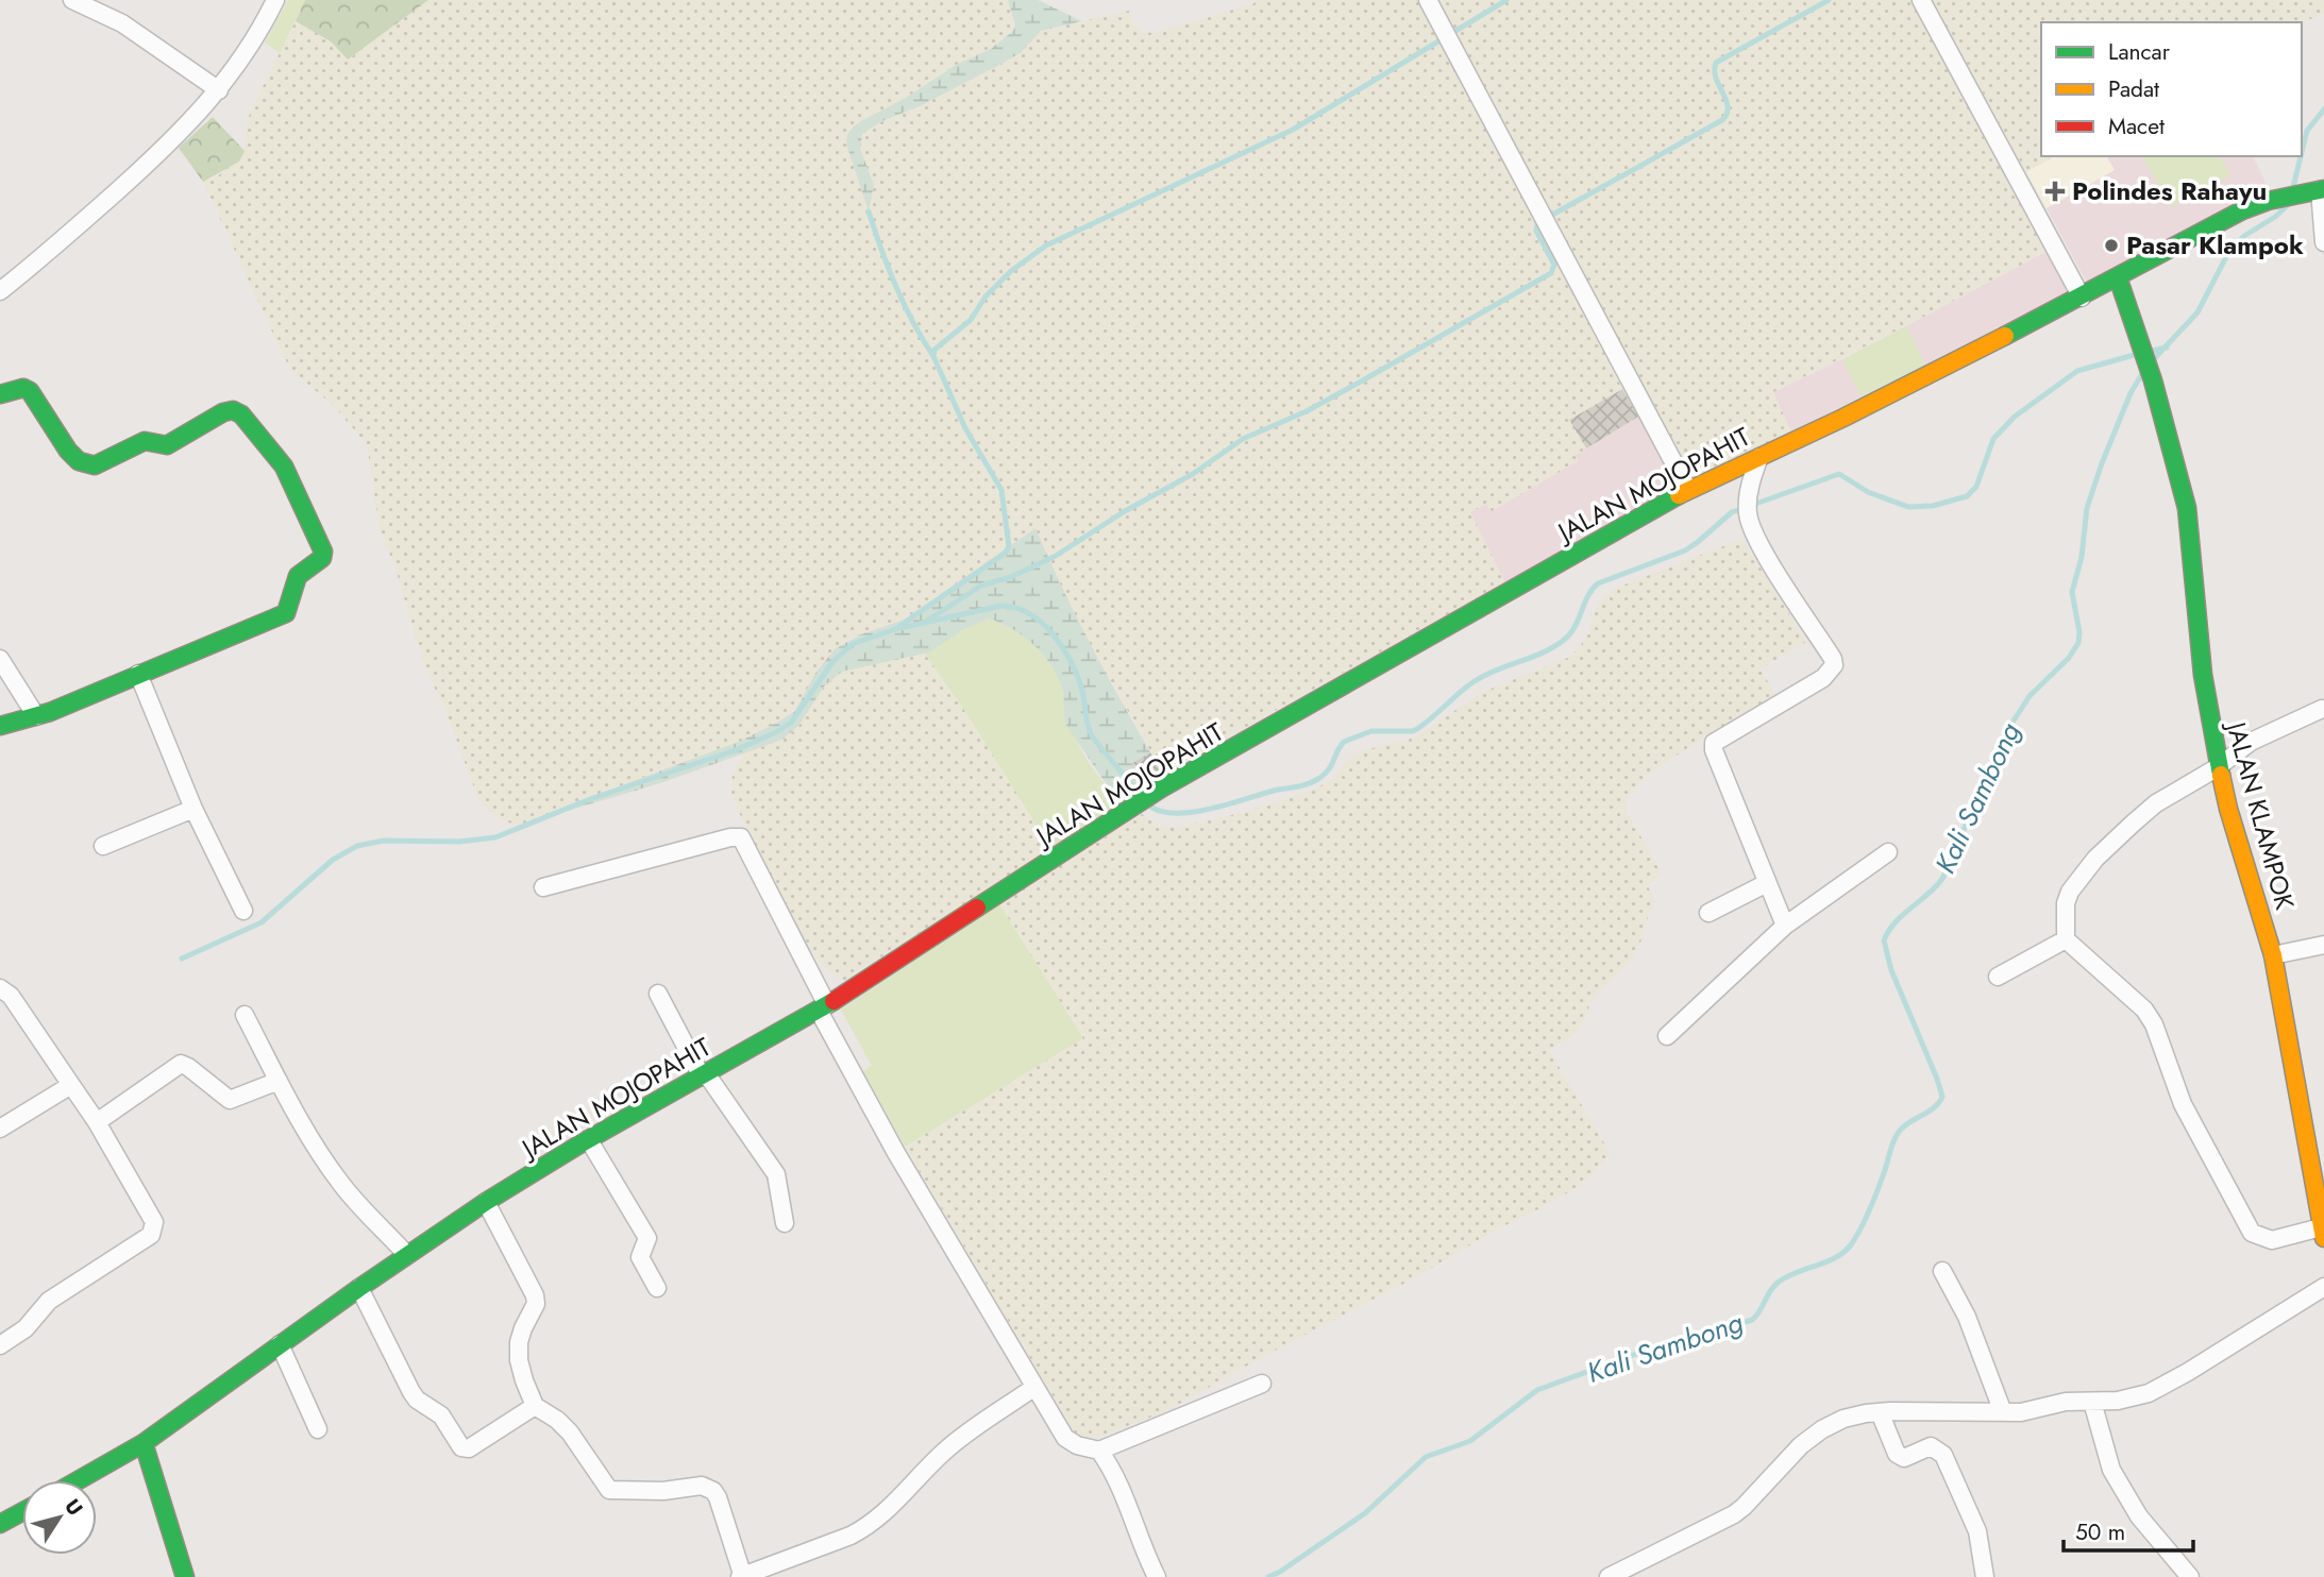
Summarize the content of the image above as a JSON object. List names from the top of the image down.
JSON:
{
  "streets": {
    "street": ["JALAN MOJOPAHIT", "JALAN KLAMPOK"]
  },
  "crossings": [
    ["JALAN MOJOPAHIT", "JALAN KLAMPOK"]
  ],
  "water": ["Kali Sambong"],
  "places": {
    "health": ["Polindes Rahayu"],
    "other": ["Pasar Klampok"]
  },
  "legend": ["Lancar", "Padat", "Macet"],
  "scale_bar": "50 m",
  "north": "top right"
}
